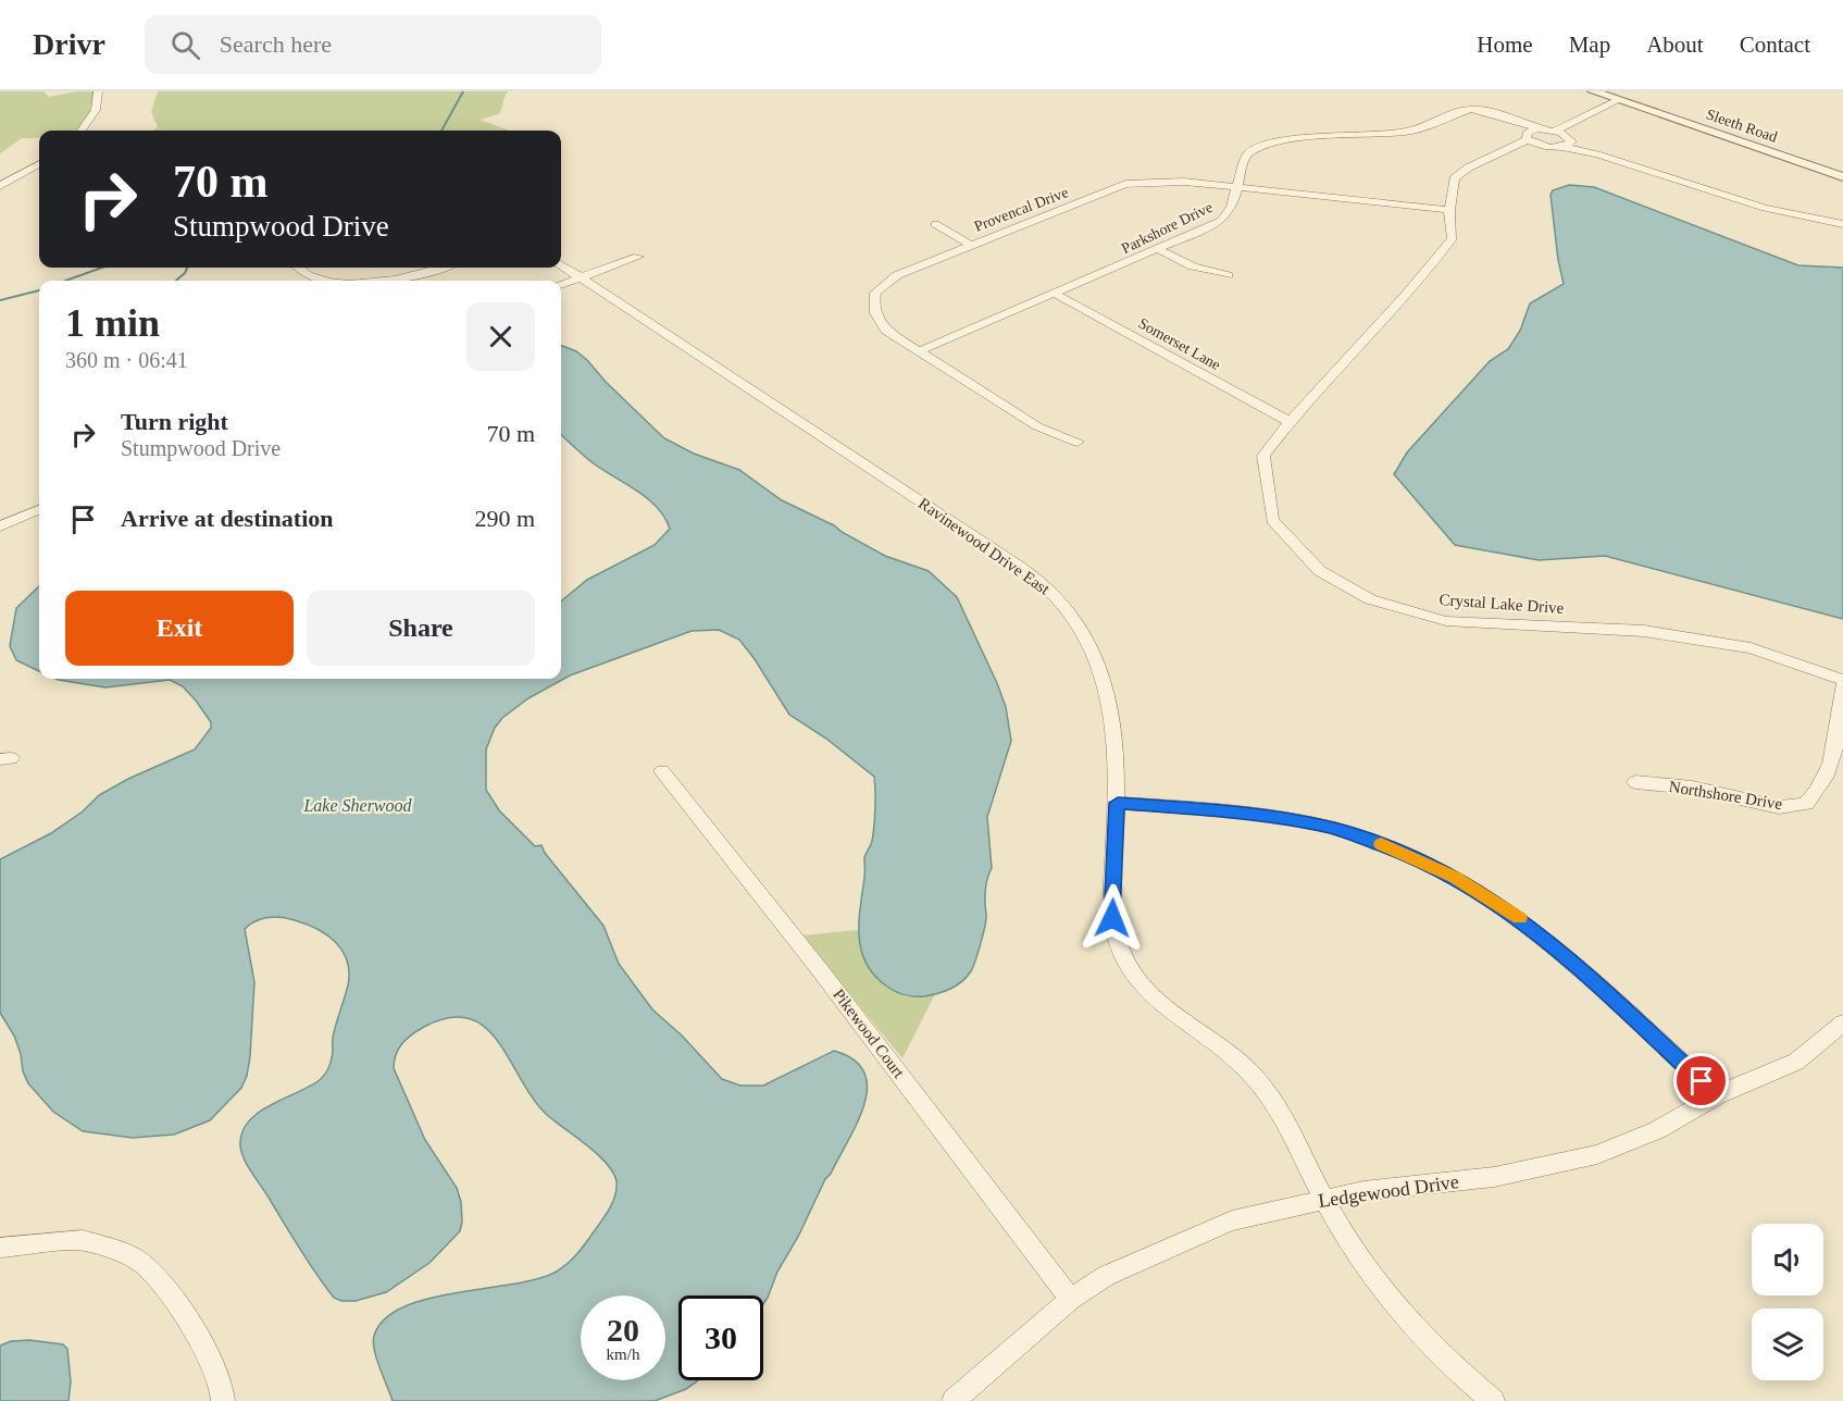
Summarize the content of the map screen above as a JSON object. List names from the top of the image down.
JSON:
{
  "streets": {
    "street": [
      "Sleeth Road",
      "Provencal Drive",
      "Parkshore Drive",
      "Somerset Lane",
      "Ravinewood Drive East",
      "Crystal Lake Drive",
      "Northshore Drive",
      "Pikewood Court",
      "Ledgewood Drive"
    ]
  },
  "crossings": [
    ["Sleeth Road", "Crystal Lake Drive"],
    ["Provencal Drive", "Parkshore Drive"],
    ["Provencal Drive", "Crystal Lake Drive"],
    ["Parkshore Drive", "Somerset Lane"],
    ["Parkshore Drive", "Crystal Lake Drive"],
    ["Somerset Lane", "Crystal Lake Drive"],
    ["Ravinewood Drive East", "Ledgewood Drive"],
    ["Pikewood Court", "Ledgewood Drive"]
  ],
  "water": ["Lake Sherwood"],
  "page": {
    "header": "Drivr",
    "search": "Search here",
    "nav": [
      "Home",
      "Map",
      "About",
      "Contact"
    ],
    "turn": ["70 m", "Stumpwood Drive"],
    "heading": ["1 min", "360 m · 06:41"],
    "list": [
      {
        "name": "Turn right",
        "note": "Stumpwood Drive",
        "value": "70 m"
      },
      {
        "name": "Arrive at destination",
        "value": "290 m"
      }
    ],
    "buttons": ["Exit", "Share"],
    "speed": "20 km/h",
    "limit": "30"
  }
}
